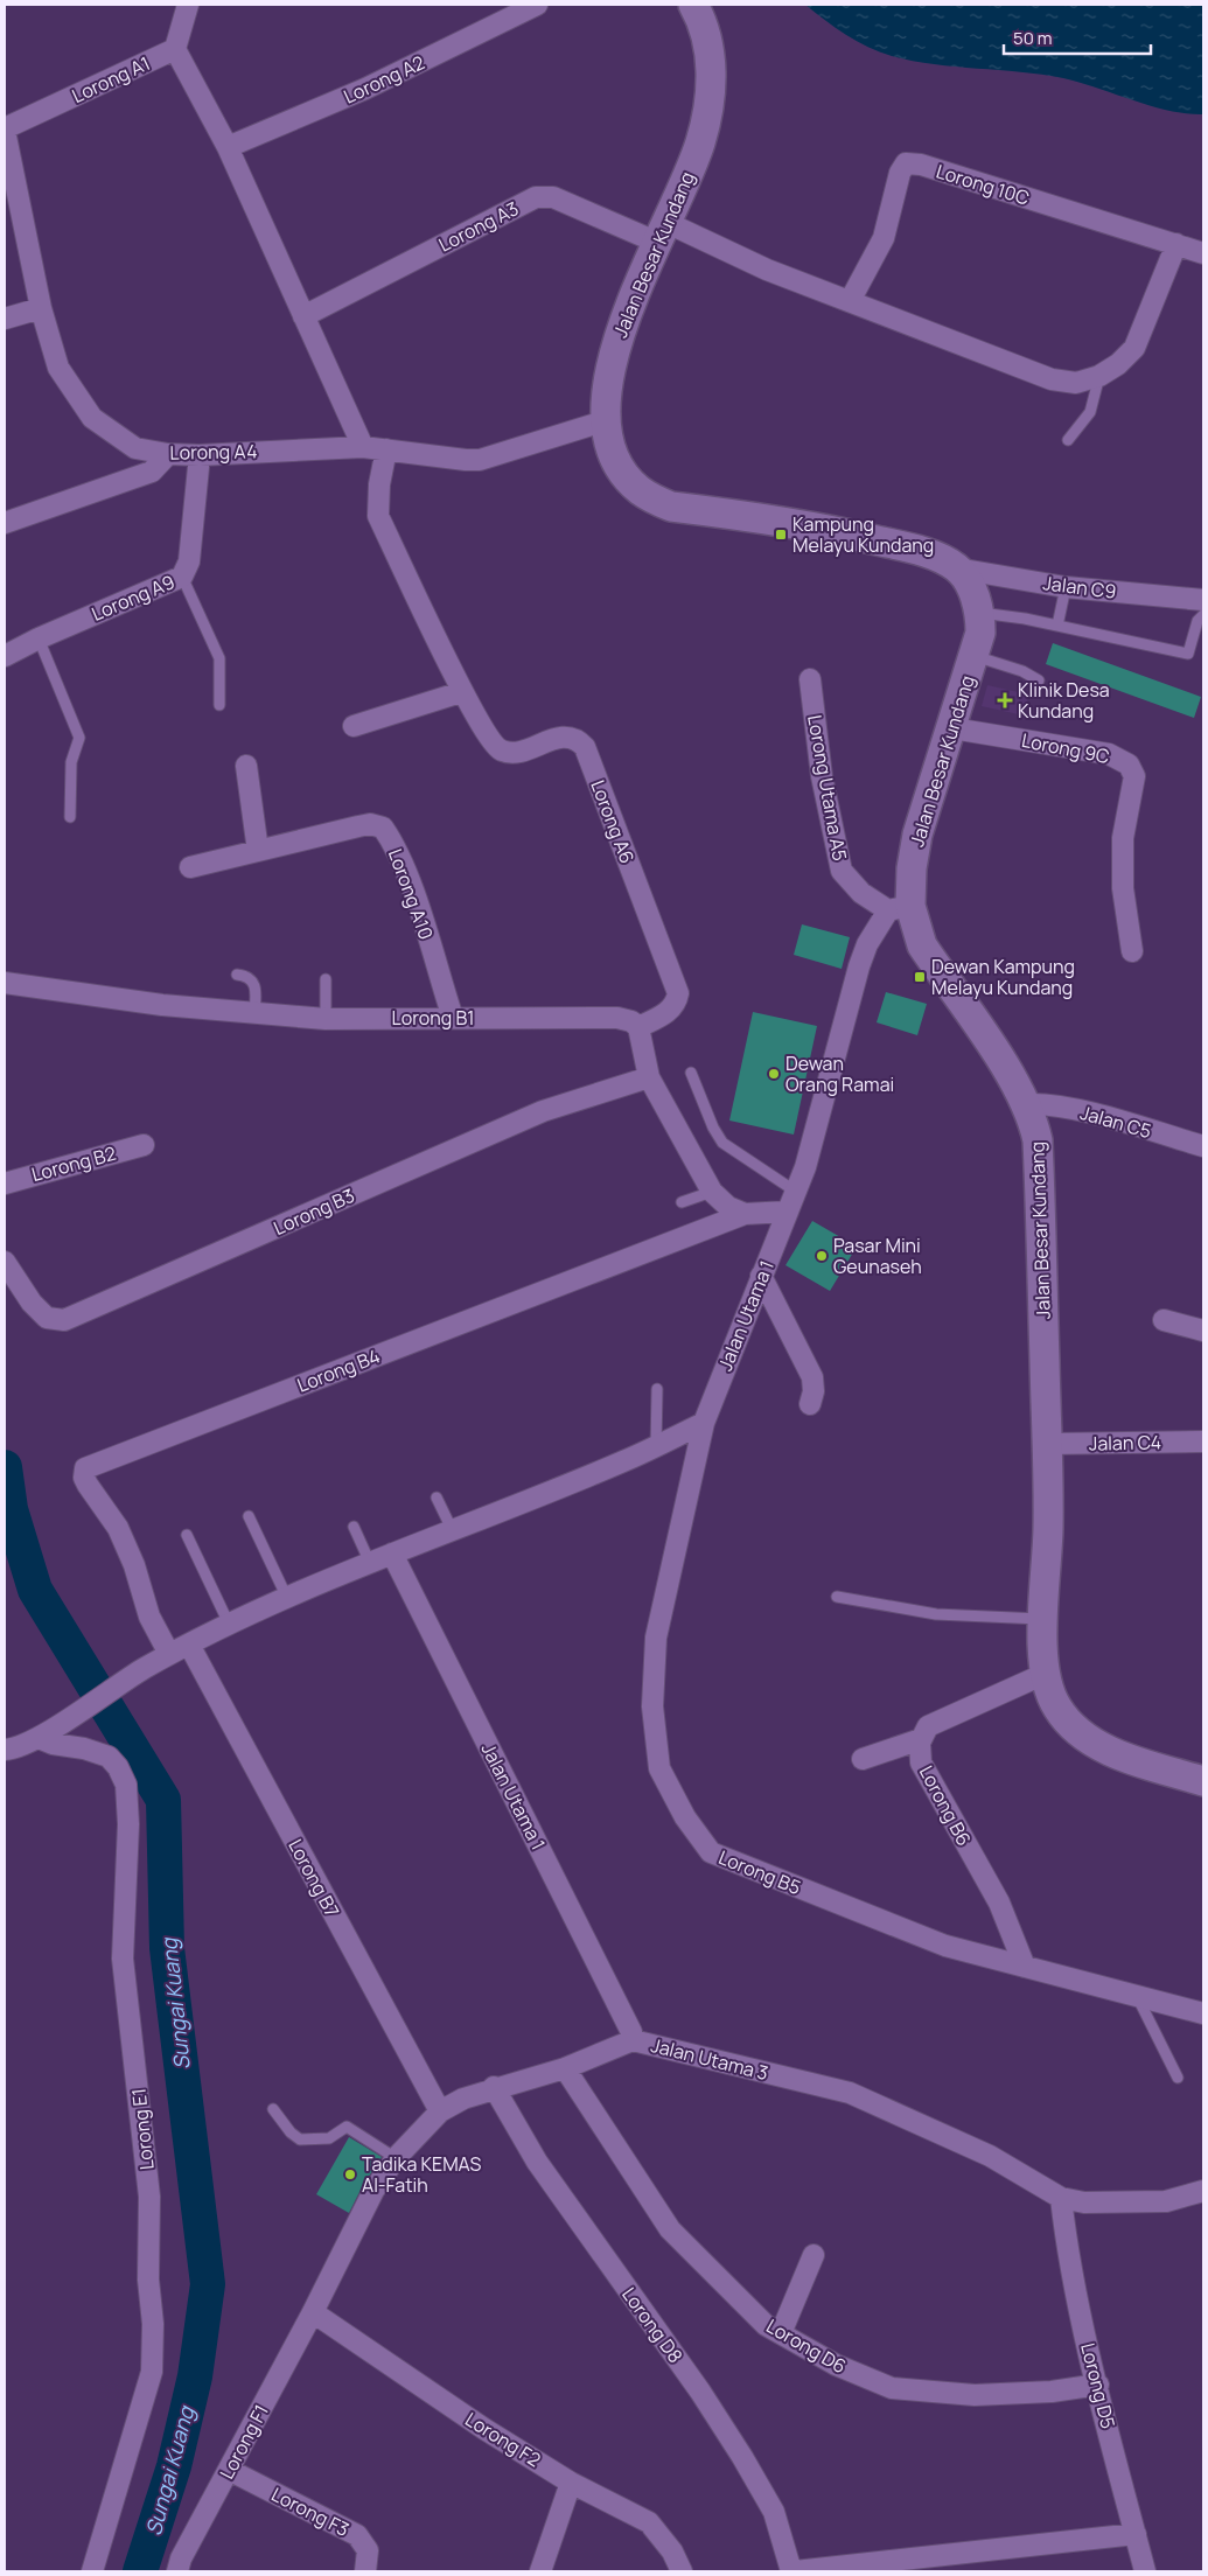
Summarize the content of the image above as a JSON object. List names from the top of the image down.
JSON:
{
  "streets": {
    "main road": ["Jalan Besar Kundang"],
    "street": [
      "Lorong A1",
      "Lorong A2",
      "Lorong 10C",
      "Lorong A3",
      "Lorong A4",
      "Jalan C9",
      "Lorong A9",
      "Lorong 9C",
      "Lorong Utama A5",
      "Lorong A6",
      "Lorong A10",
      "Lorong B1",
      "Jalan C5",
      "Lorong B2",
      "Lorong B3",
      "Jalan Utama 1",
      "Lorong B4",
      "Jalan C4",
      "Lorong B6",
      "Lorong B5",
      "Lorong B7",
      "Jalan Utama 3",
      "Lorong E1",
      "Lorong D8",
      "Lorong D6",
      "Lorong D5",
      "Lorong F2",
      "Lorong F1",
      "Lorong F3"
    ]
  },
  "crossings": [
    ["Lorong A1", "Lorong A4"],
    ["Lorong 10C", "Lorong A3"],
    ["Lorong A3", "Jalan Besar Kundang"],
    ["Jalan Besar Kundang", "Lorong A4"],
    ["Jalan Besar Kundang", "Jalan C9"],
    ["Jalan Besar Kundang", "Lorong 9C"],
    ["Jalan Besar Kundang", "Lorong Utama A5"],
    ["Jalan Besar Kundang", "Jalan C5"],
    ["Jalan Besar Kundang", "Jalan Utama 1"],
    ["Jalan Besar Kundang", "Jalan C4"],
    ["Jalan Besar Kundang", "Lorong B6"],
    ["Lorong A4", "Lorong A9"],
    ["Lorong A4", "Lorong A6"],
    ["Lorong Utama A5", "Jalan Utama 1"],
    ["Lorong A6", "Lorong B1"],
    ["Lorong A10", "Lorong B1"],
    ["Jalan Utama 1", "Lorong B4"],
    ["Jalan Utama 1", "Lorong B5"],
    ["Jalan Utama 1", "Jalan Utama 3"],
    ["Lorong B6", "Lorong B5"],
    ["Lorong B7", "Jalan Utama 3"],
    ["Jalan Utama 3", "Lorong D8"],
    ["Jalan Utama 3", "Lorong D6"],
    ["Jalan Utama 3", "Lorong D5"],
    ["Jalan Utama 3", "Lorong F2"],
    ["Jalan Utama 3", "Lorong F1"],
    ["Lorong D6", "Lorong D5"],
    ["Lorong F2", "Lorong F1"],
    ["Lorong F1", "Lorong F3"]
  ],
  "water": ["Sungai Kuang"],
  "places": {
    "transit": ["Kampung Melayu Kundang", "Dewan Kampung Melayu Kundang"],
    "health": ["Klinik Desa Kundang"],
    "other": ["Dewan Orang Ramai", "Pasar Mini Geunaseh", "Tadika KEMAS Al-Fatih"]
  },
  "scale_bar": "50 m"
}
